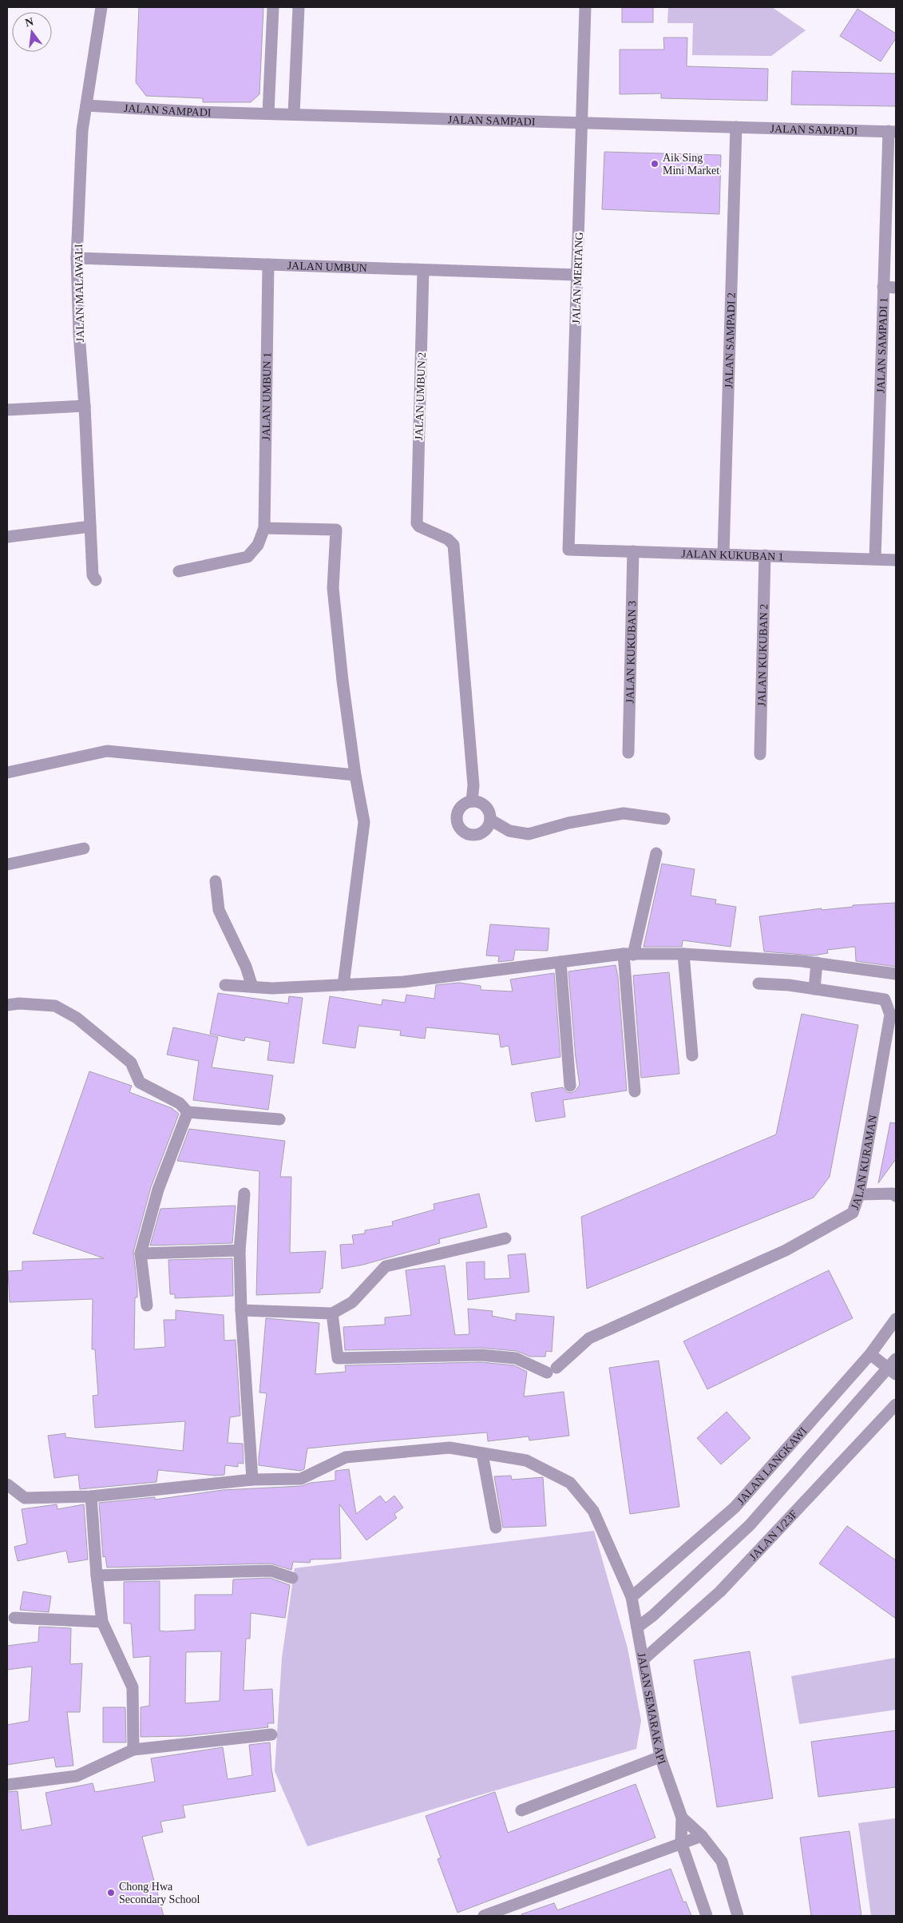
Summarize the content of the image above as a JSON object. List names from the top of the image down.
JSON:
{
  "streets": {
    "street": [
      "JALAN SAMPADI",
      "JALAN UMBUN",
      "JALAN MERTANG",
      "JALAN MALAWALI",
      "JALAN SAMPADI 2",
      "JALAN SAMPADI 1",
      "JALAN UMBUN 1",
      "JALAN UMBUN 2",
      "JALAN KUKUBAN 1",
      "JALAN KUKUBAN 3",
      "JALAN KUKUBAN 2",
      "JALAN KURAMAN",
      "JALAN LANGKAWI",
      "JALAN 1/23F",
      "JALAN SEMARAK API"
    ]
  },
  "crossings": [
    ["JALAN SAMPADI", "JALAN MERTANG"],
    ["JALAN SAMPADI", "JALAN MALAWALI"],
    ["JALAN SAMPADI", "JALAN SAMPADI 2"],
    ["JALAN SAMPADI", "JALAN SAMPADI 1"],
    ["JALAN UMBUN", "JALAN MERTANG"],
    ["JALAN UMBUN", "JALAN MALAWALI"],
    ["JALAN UMBUN", "JALAN UMBUN 1"],
    ["JALAN UMBUN", "JALAN UMBUN 2"],
    ["JALAN MERTANG", "JALAN KUKUBAN 1"],
    ["JALAN SAMPADI 2", "JALAN KUKUBAN 1"],
    ["JALAN SAMPADI 1", "JALAN KUKUBAN 1"],
    ["JALAN KUKUBAN 1", "JALAN KUKUBAN 3"],
    ["JALAN KUKUBAN 1", "JALAN KUKUBAN 2"],
    ["JALAN LANGKAWI", "JALAN SEMARAK API"],
    ["JALAN 1/23F", "JALAN SEMARAK API"]
  ],
  "places": ["Aik Sing Mini Market", "Chong Hwa Secondary School"],
  "north": "top"
}
